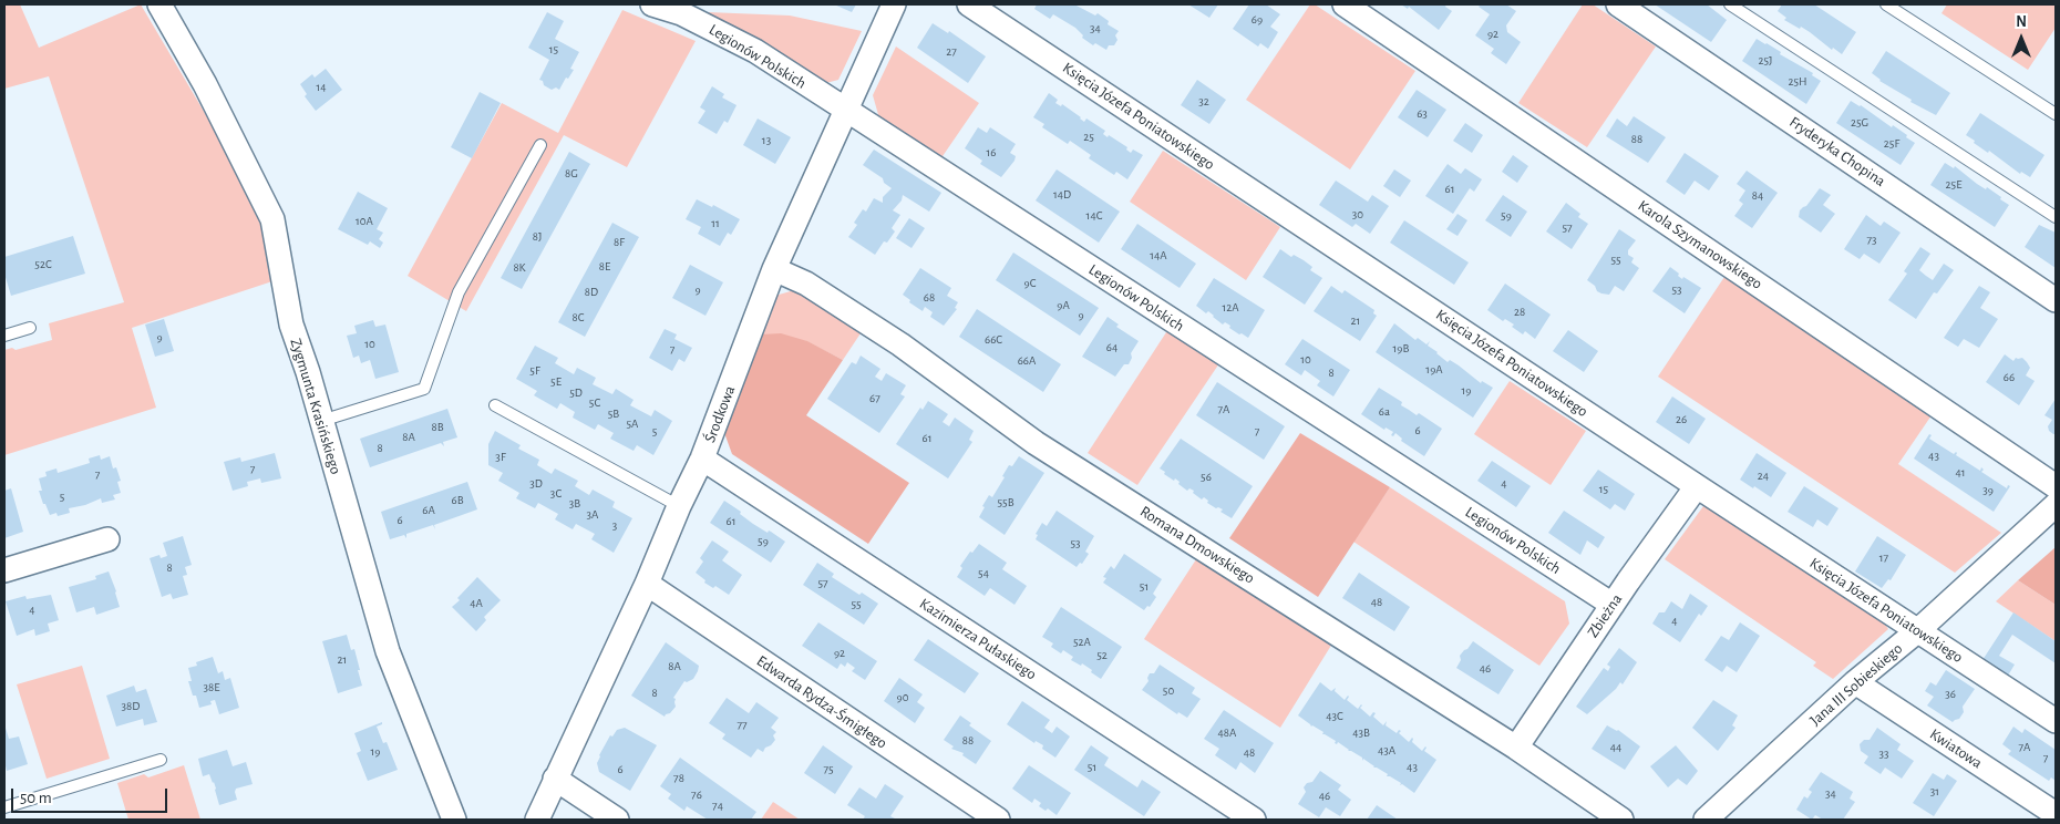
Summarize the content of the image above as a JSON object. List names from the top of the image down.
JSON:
{
  "streets": {
    "street": [
      "Legionów Polskich",
      "Księcia Józefa Poniatowskiego",
      "Fryderyka Chopina",
      "Karola Szymanowskiego",
      "Zygmunta Krasińskiego",
      "Środkowa",
      "Romana Dmowskiego",
      "Zbieżna",
      "Kazimierza Pułaskiego",
      "Jana III Sobieskiego",
      "Edwarda Rydza-Śmigłego",
      "Kwiatowa"
    ]
  },
  "crossings": [
    ["Legionów Polskich", "Środkowa"],
    ["Legionów Polskich", "Zbieżna"],
    ["Księcia Józefa Poniatowskiego", "Zbieżna"],
    ["Księcia Józefa Poniatowskiego", "Jana III Sobieskiego"],
    ["Środkowa", "Romana Dmowskiego"],
    ["Środkowa", "Kazimierza Pułaskiego"],
    ["Środkowa", "Edwarda Rydza-Śmigłego"],
    ["Romana Dmowskiego", "Zbieżna"],
    ["Jana III Sobieskiego", "Kwiatowa"]
  ],
  "house_numbers": [
    "69",
    "34",
    "92",
    "15",
    "27",
    "25J",
    "25H",
    "14",
    "32",
    "63",
    "25G",
    "25",
    "88",
    "13",
    "25F",
    "16",
    "8G",
    "25E",
    "61",
    "14D",
    "84",
    "30",
    "14C",
    "59",
    "10A",
    "11",
    "57",
    "8J",
    "73",
    "8F",
    "14A",
    "55",
    "52C",
    "8E",
    "8K",
    "9C",
    "9",
    "53",
    "8D",
    "68",
    "9A",
    "12A",
    "28",
    "9",
    "8C",
    "21",
    "9",
    "66C",
    "10",
    "64",
    "19B",
    "7",
    "10",
    "66A",
    "19A",
    "5F",
    "8",
    "66",
    "5E",
    "19",
    "5D",
    "67",
    "5C",
    "7A",
    "6a",
    "5B",
    "26",
    "5A",
    "8B",
    "6",
    "5",
    "7",
    "8A",
    "61",
    "8",
    "43",
    "3F",
    "7",
    "41",
    "7",
    "24",
    "56",
    "3D",
    "4",
    "15",
    "39",
    "3C",
    "5",
    "6B",
    "55B",
    "3B",
    "6A",
    "3A",
    "6",
    "61",
    "3",
    "59",
    "53",
    "17",
    "8",
    "54",
    "57",
    "51",
    "48",
    "4A",
    "55",
    "4",
    "4",
    "52A",
    "92",
    "52",
    "21",
    "8A",
    "46",
    "38E",
    "50",
    "8",
    "36",
    "90",
    "38D",
    "43C",
    "77",
    "48A",
    "43B",
    "88",
    "44",
    "7A",
    "43A",
    "19",
    "48",
    "33",
    "7",
    "51",
    "43",
    "6",
    "75",
    "78",
    "31",
    "34",
    "76",
    "46",
    "74"
  ],
  "scale_bar": "50 m",
  "north": "top"
}
